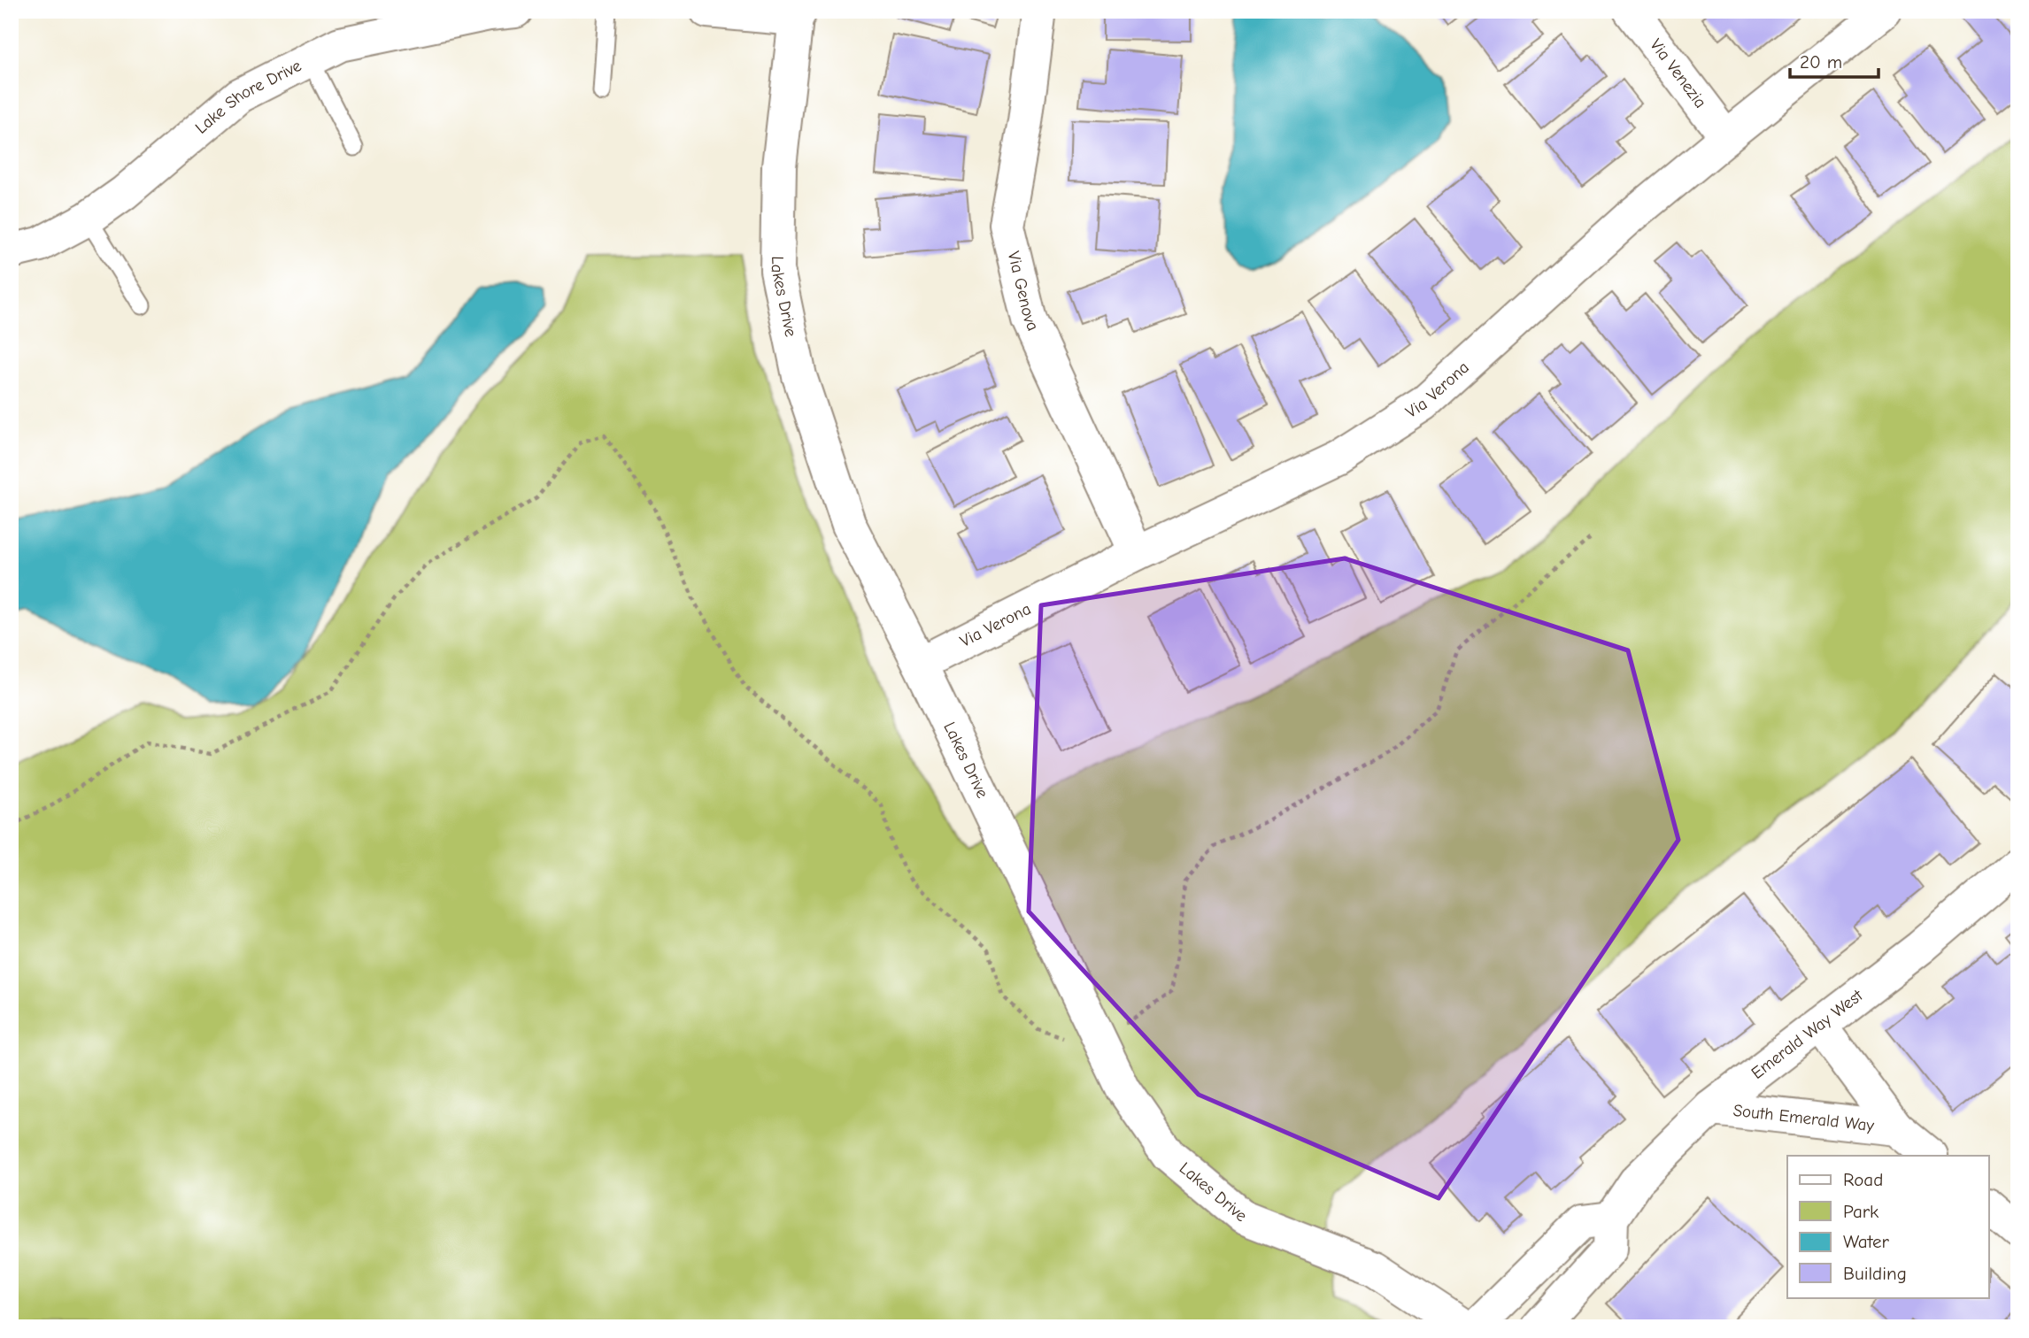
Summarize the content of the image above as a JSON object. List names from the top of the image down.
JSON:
{
  "streets": {
    "street": [
      "Via Venezia",
      "Lake Shore Drive",
      "Via Genova",
      "Lakes Drive",
      "Via Verona",
      "Emerald Way West",
      "South Emerald Way"
    ]
  },
  "crossings": [
    ["Via Venezia", "Via Verona"],
    ["Via Genova", "Via Verona"],
    ["Lakes Drive", "Via Verona"],
    ["Emerald Way West", "South Emerald Way"]
  ],
  "legend": [
    "Road",
    "Park",
    "Water",
    "Building"
  ],
  "scale_bar": "20 m"
}
